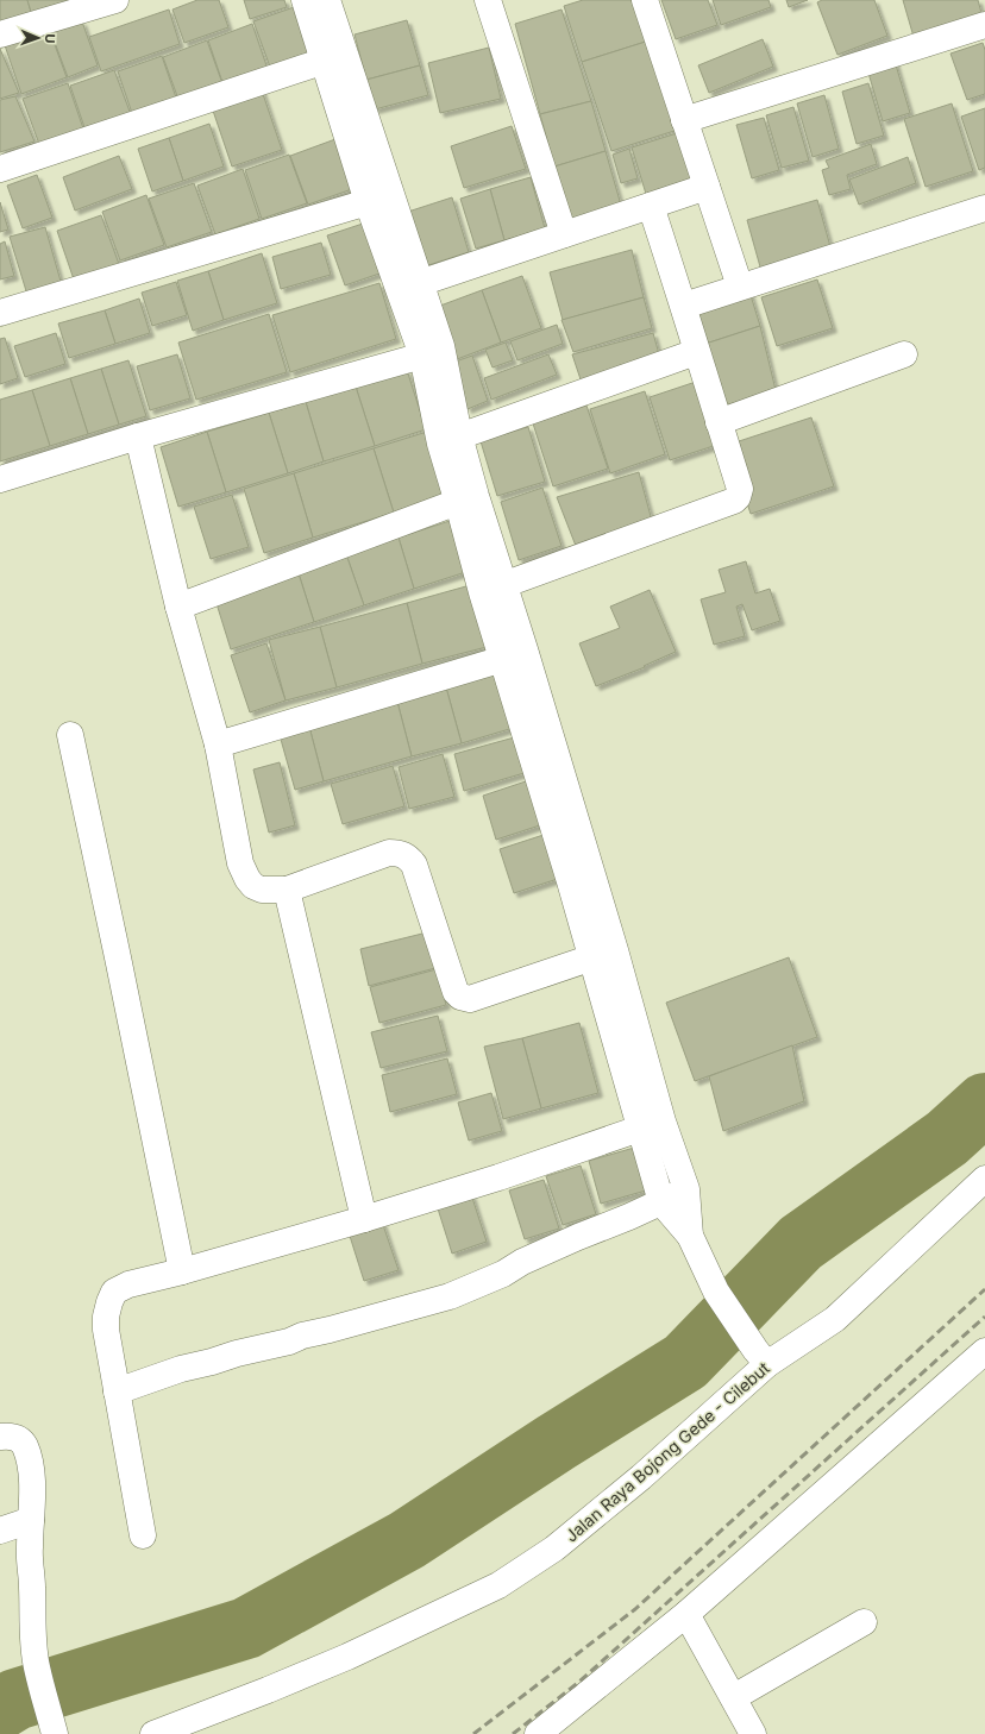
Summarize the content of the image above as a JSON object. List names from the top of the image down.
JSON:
{
  "streets": {
    "street": ["Jalan Raya Bojong Gede - Cilebut"]
  },
  "north": "right"
}
